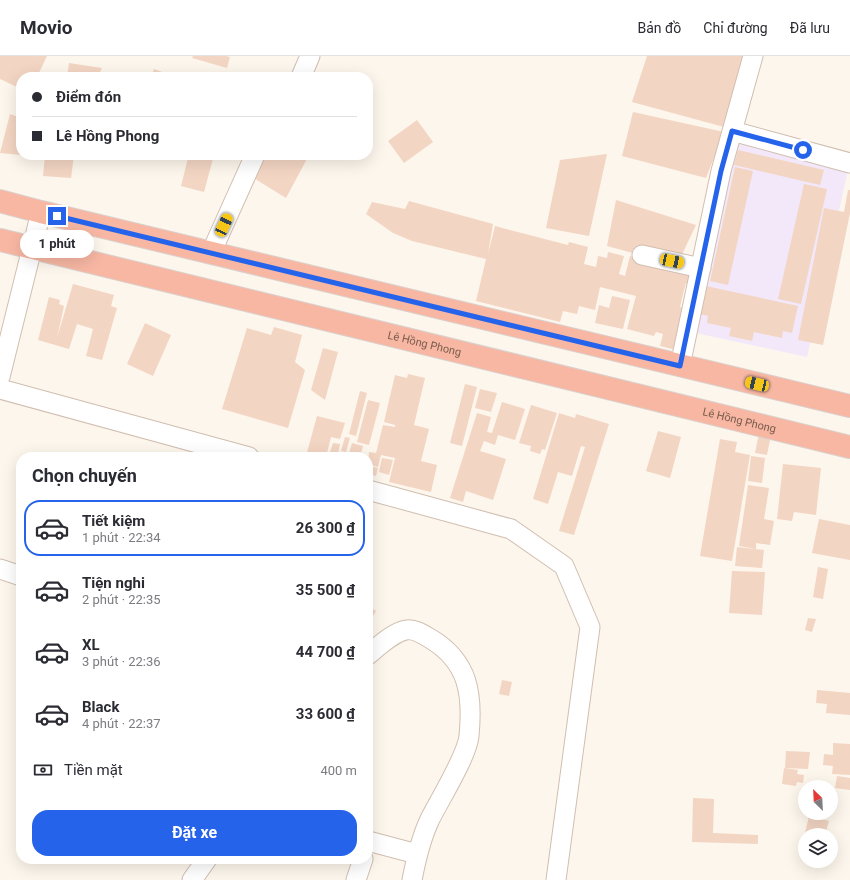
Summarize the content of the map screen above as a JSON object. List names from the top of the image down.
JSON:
{
  "streets": {
    "highway": ["Lê Hồng Phong"]
  },
  "north": "top left",
  "page": {
    "header": "Movio",
    "nav": ["Bản đồ", "Chỉ đường", "Đã lưu"],
    "banner": ["Điểm đón", "Lê Hồng Phong"],
    "bubble": "1 phút",
    "heading": "Chọn chuyến",
    "list": [
      {
        "name": "Tiết kiệm",
        "note": "1 phút · 22:34",
        "value": "26 300 ₫"
      },
      {
        "name": "Tiện nghi",
        "note": "2 phút · 22:35",
        "value": "35 500 ₫"
      },
      {
        "name": "XL",
        "note": "3 phút · 22:36",
        "value": "44 700 ₫"
      },
      {
        "name": "Black",
        "note": "4 phút · 22:37",
        "value": "33 600 ₫"
      }
    ],
    "pay": ["Tiền mặt", "400 m"],
    "buttons": "Đặt xe"
  }
}
